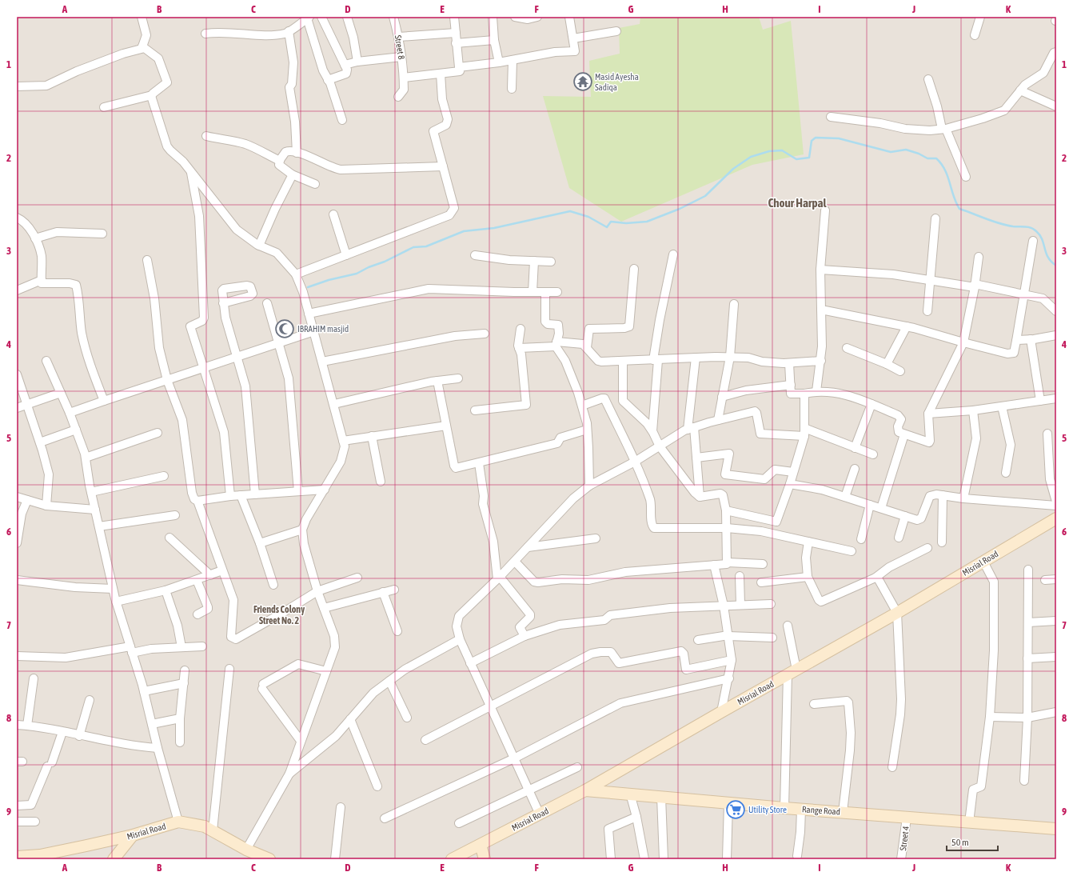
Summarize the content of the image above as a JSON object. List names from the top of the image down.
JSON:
{
  "streets": {
    "main road": ["Misrial Road", "Range Road"],
    "street": ["Street 8", "Street 4"]
  },
  "crossings": [
    ["Misrial Road", "Range Road"],
    ["Range Road", "Street 4"]
  ],
  "districts": ["Chour Harpal", "Friends Colony Street No. 2"],
  "places": {
    "temple": ["Masid Ayesha Sadiqa"],
    "mosque": ["IBRAHIM masjid"],
    "supermarket": ["Utility Store"]
  },
  "scale_bar": "50 m",
  "grid": {
    "columns": [
      "A",
      "B",
      "C",
      "D",
      "E",
      "F",
      "G",
      "H",
      "I",
      "J",
      "K"
    ],
    "rows": [
      "1",
      "2",
      "3",
      "4",
      "5",
      "6",
      "7",
      "8",
      "9"
    ]
  }
}
